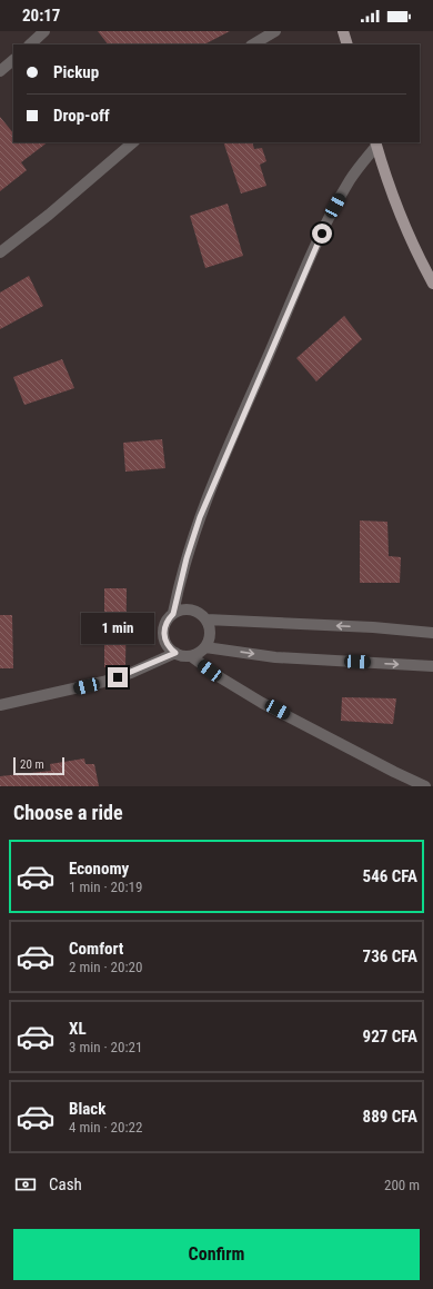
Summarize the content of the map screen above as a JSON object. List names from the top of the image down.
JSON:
{
  "scale_bar": "20 m",
  "page": {
    "status": "20:17",
    "banner": ["Pickup", "Drop-off"],
    "bubble": "1 min",
    "scale": "20 m",
    "heading": "Choose a ride",
    "list": [
      {
        "name": "Economy",
        "note": "1 min · 20:19",
        "value": "546 CFA"
      },
      {
        "name": "Comfort",
        "note": "2 min · 20:20",
        "value": "736 CFA"
      },
      {
        "name": "XL",
        "note": "3 min · 20:21",
        "value": "927 CFA"
      },
      {
        "name": "Black",
        "note": "4 min · 20:22",
        "value": "889 CFA"
      }
    ],
    "pay": ["Cash", "200 m"],
    "buttons": "Confirm"
  }
}
